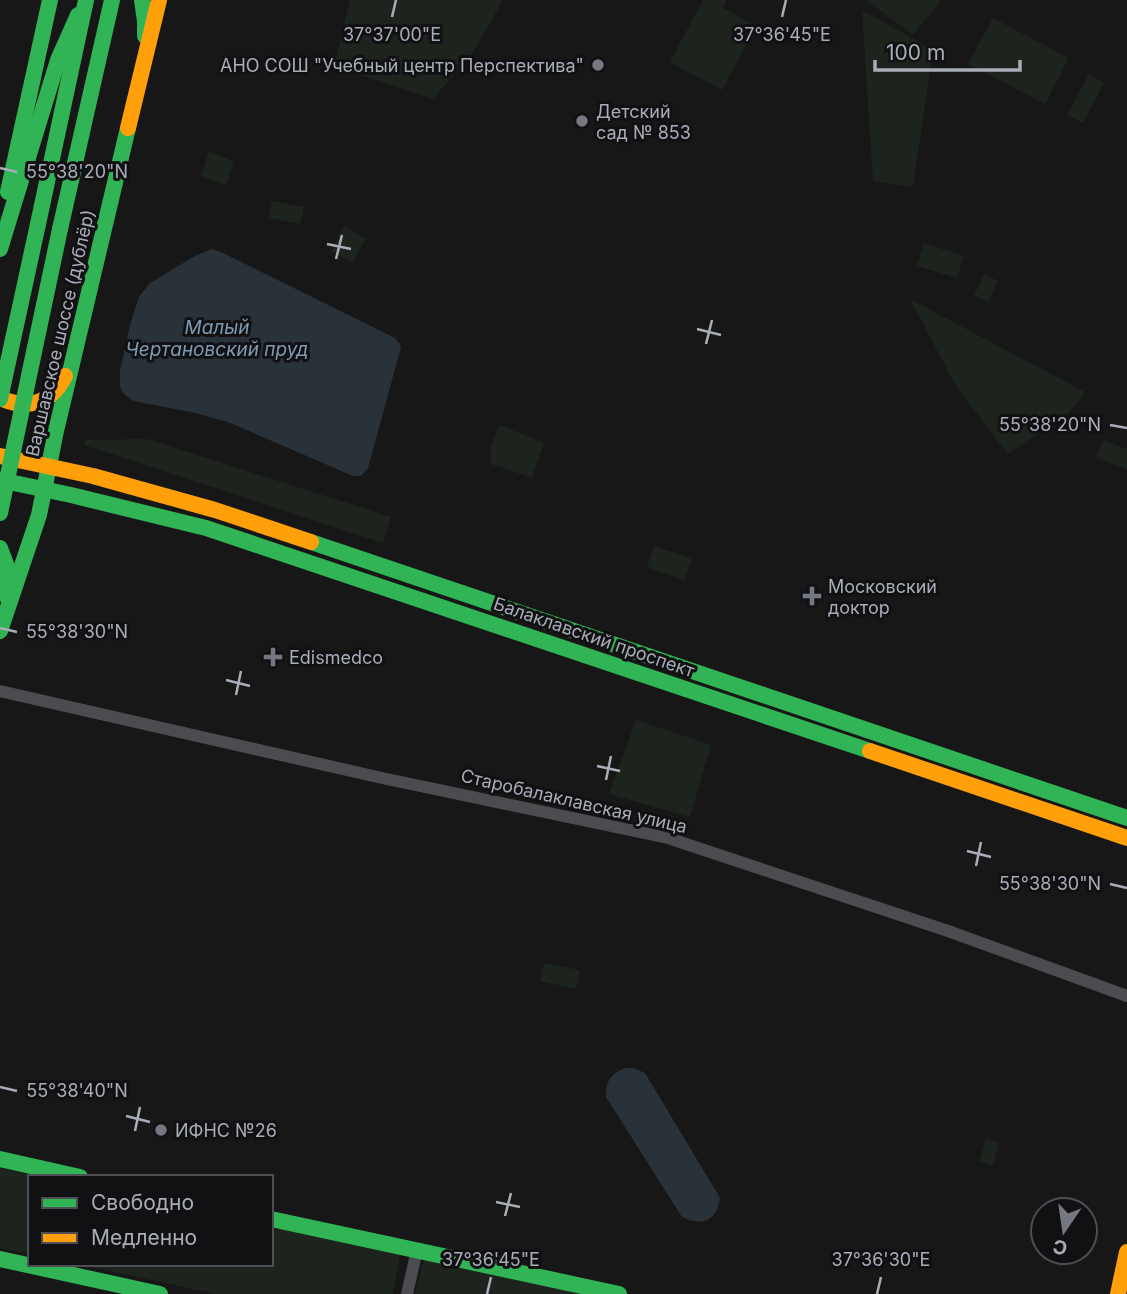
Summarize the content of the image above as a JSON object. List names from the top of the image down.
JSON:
{
  "streets": {
    "main road": ["Варшавское шоссе (дублёр)", "Балаклавский проспект"],
    "street": ["Старобалаклавская улица"]
  },
  "crossings": [
    ["Варшавское шоссе (дублёр)", "Балаклавский проспект"]
  ],
  "water": ["Малый Чертановский пруд"],
  "places": {
    "other": ["АНО СОШ \"Учебный центр Перспектива\"", "Детский сад № 853", "ИФНС №26"],
    "health": ["Московский доктор", "Edismedco"]
  },
  "legend": ["Свободно", "Медленно"],
  "scale_bar": "100 m",
  "north": "bottom",
  "coordinates": [
    "37°37'00\"E",
    "37°36'45\"E",
    "55°38'20\"N",
    "55°38'30\"N",
    "55°38'40\"N",
    "37°36'30\"E"
  ]
}
